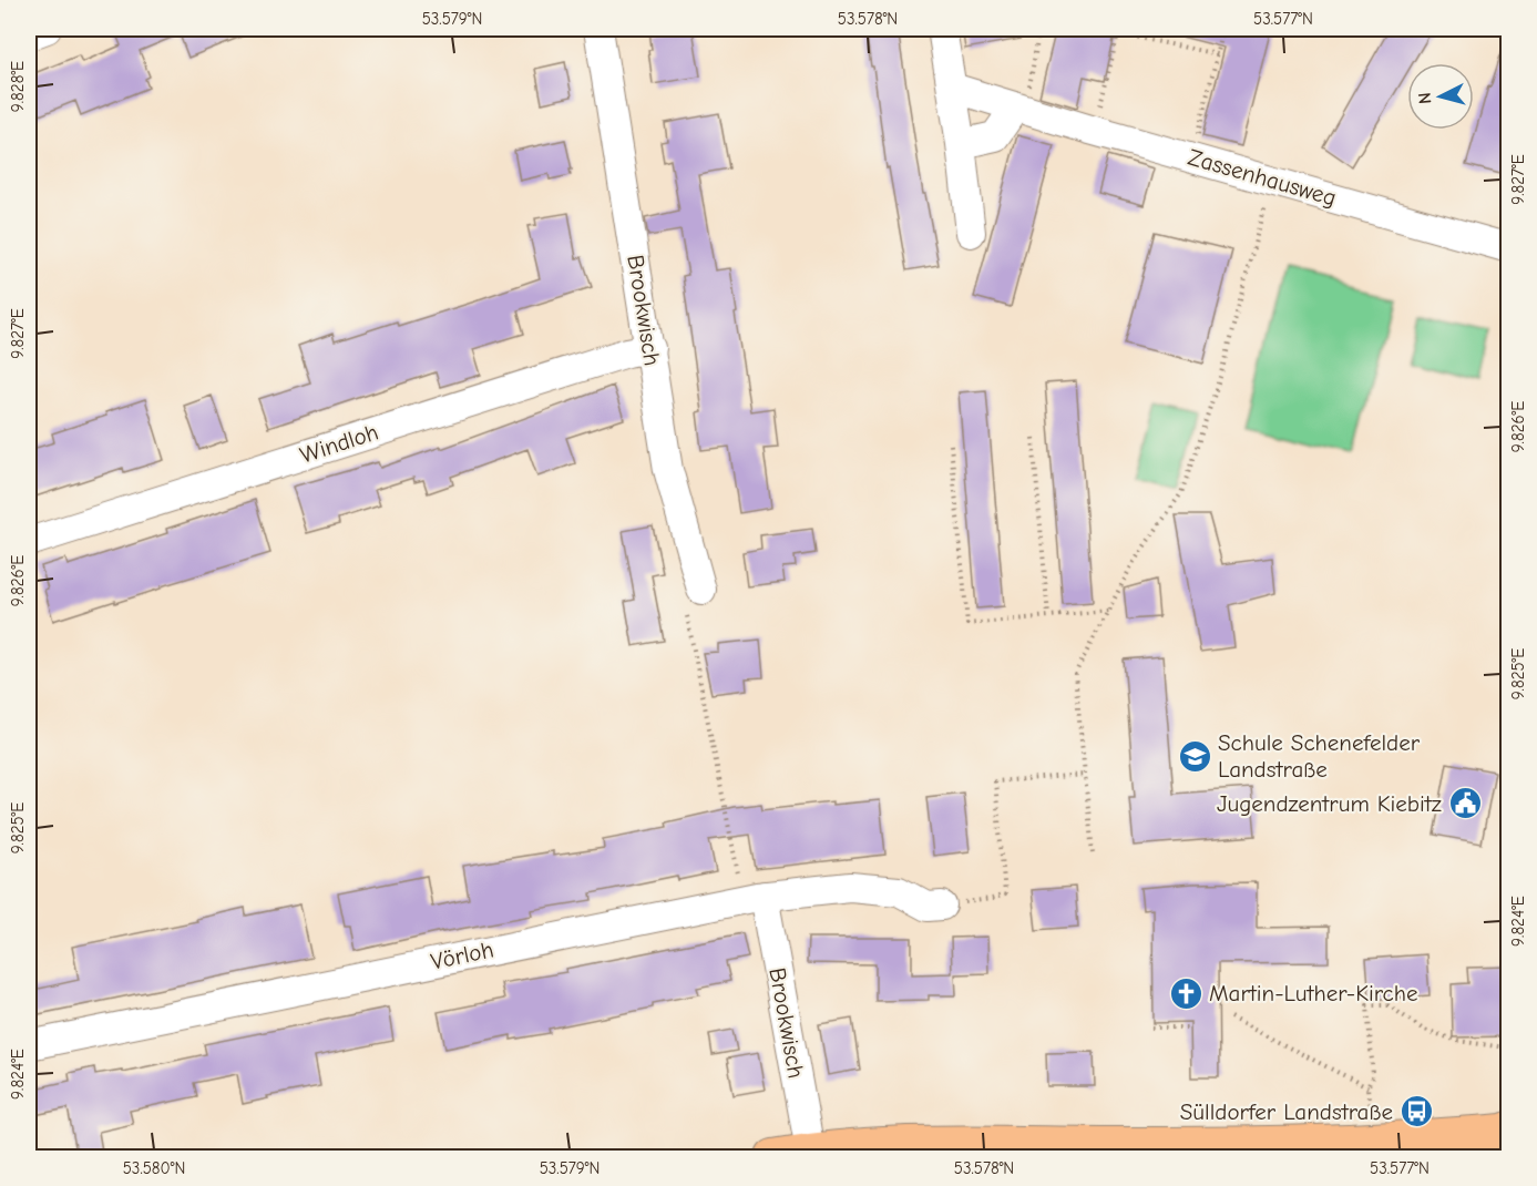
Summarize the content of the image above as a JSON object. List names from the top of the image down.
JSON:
{
  "streets": {
    "street": [
      "Zassenhausweg",
      "Brookwisch",
      "Windloh",
      "Vörloh"
    ]
  },
  "crossings": [
    ["Brookwisch", "Windloh"],
    ["Brookwisch", "Vörloh"]
  ],
  "places": {
    "school or university": ["Schule Schenefelder Landstraße"],
    "public building": ["Jugendzentrum Kiebitz"],
    "church": ["Martin-Luther-Kirche"],
    "bus stop": ["Sülldorfer Landstraße"]
  },
  "north": "left",
  "coordinates": [
    "53.579°N",
    "53.578°N",
    "53.577°N",
    "9.828°E",
    "9.827°E",
    "9.826°E",
    "9.825°E",
    "9.824°E",
    "53.580°N"
  ]
}
